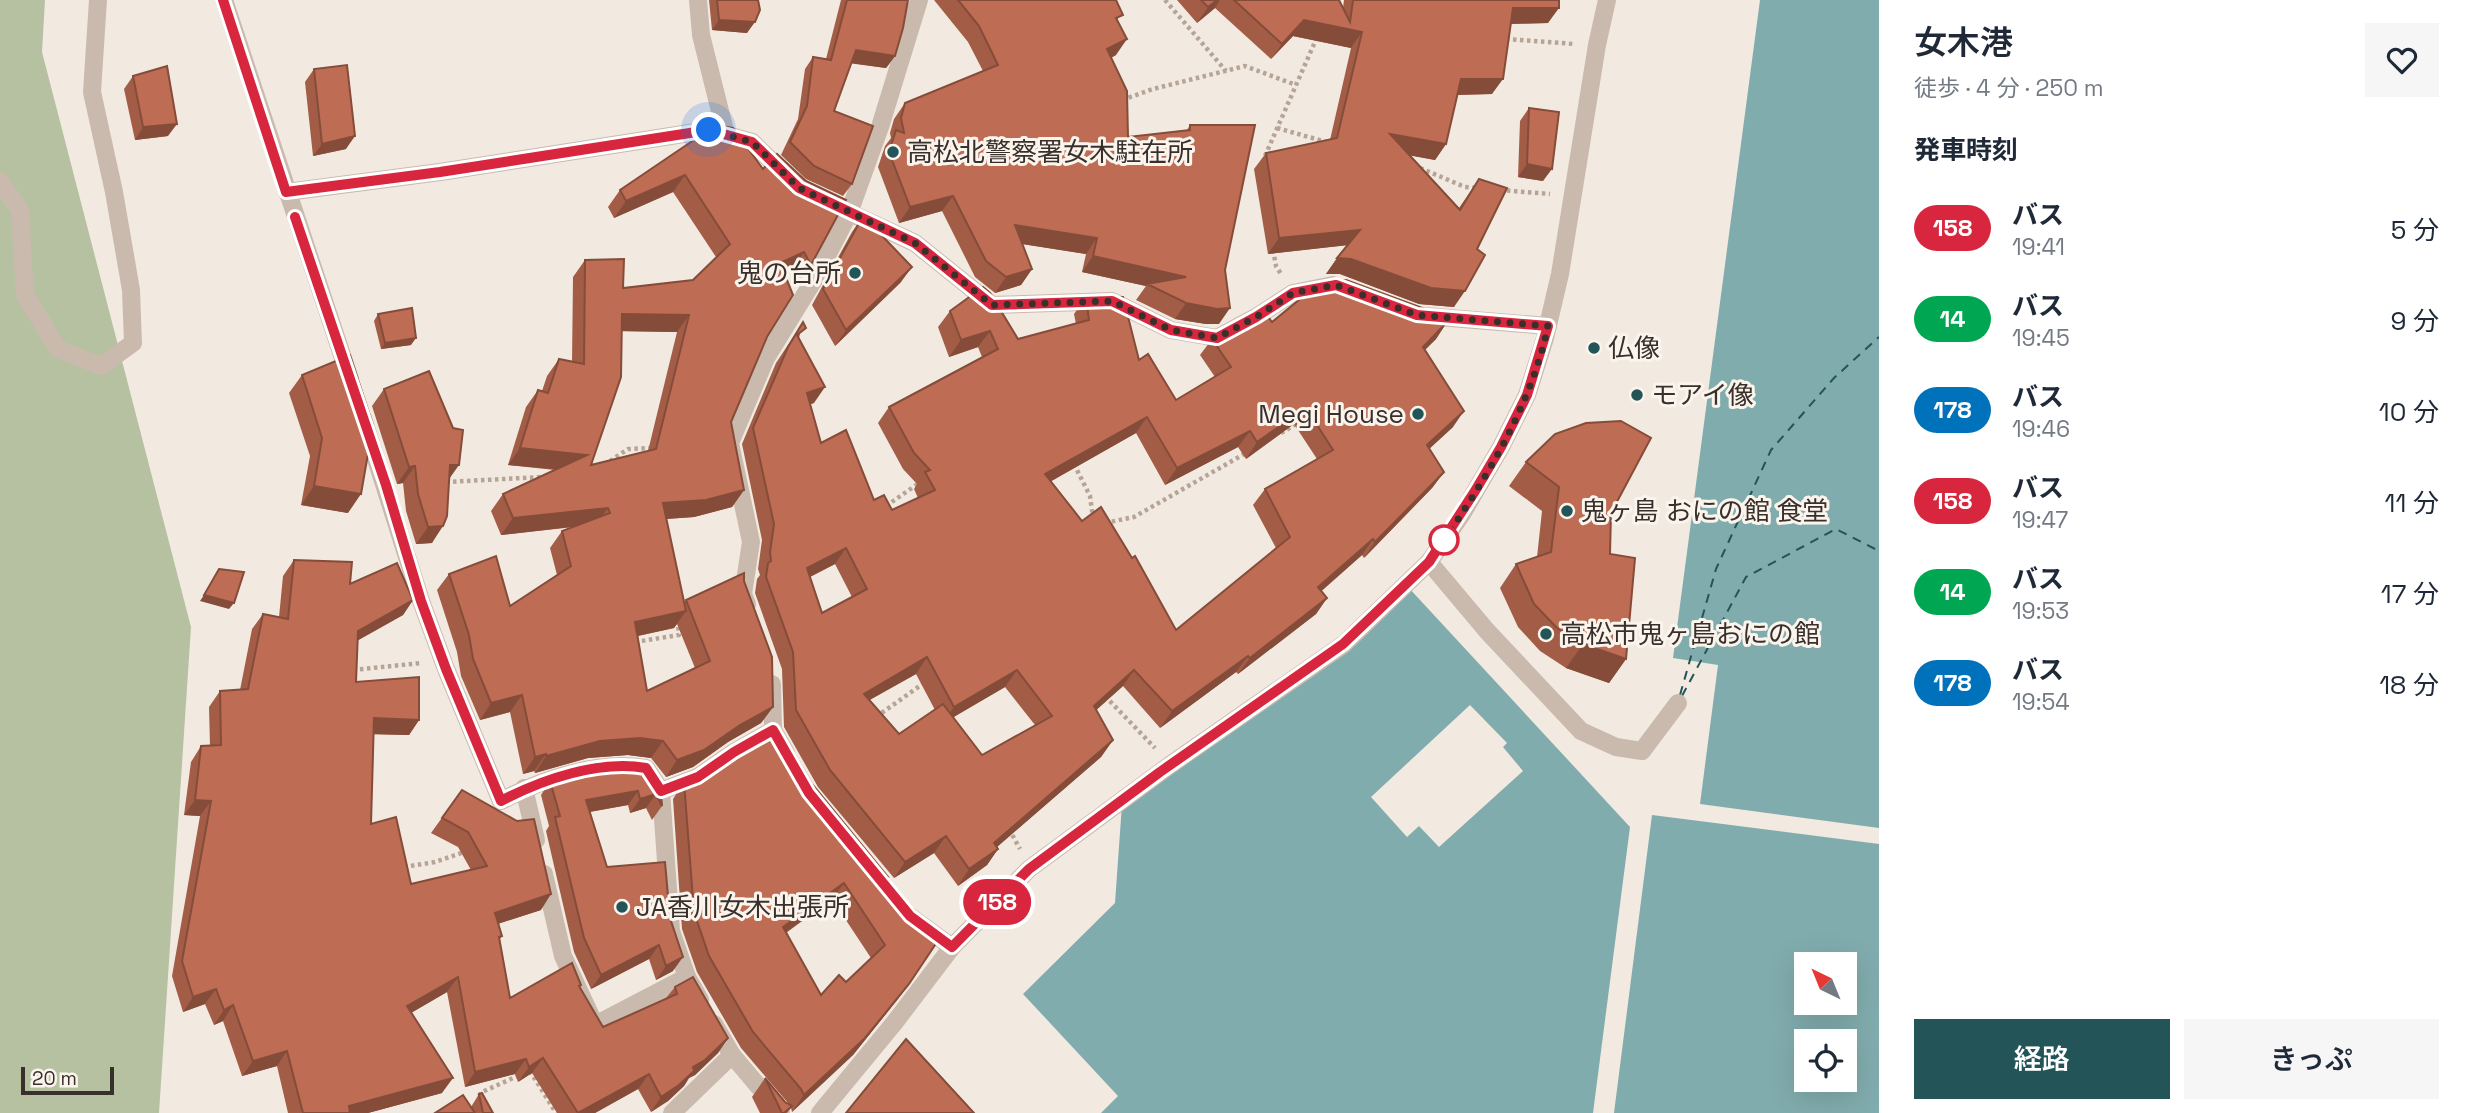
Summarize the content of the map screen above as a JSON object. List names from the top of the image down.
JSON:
{
  "places": [
    "高松北警察署女木駐在所",
    "鬼の台所",
    "仏像",
    "モアイ像",
    "Megi House",
    "鬼ヶ島 おにの館 食堂",
    "高松市鬼ヶ島おにの館",
    "JA香川女木出張所"
  ],
  "lines": ["bus line 158"],
  "scale_bar": "20 m",
  "north": "top left",
  "page": {
    "on_map": "158",
    "heading": [
      ["女木港", "徒歩 · 4 分 · 250 m"],
      "発車時刻"
    ],
    "list": [
      {
        "mark": "158",
        "name": "バス",
        "note": "19:41",
        "value": "5 分"
      },
      {
        "mark": "14",
        "name": "バス",
        "note": "19:45",
        "value": "9 分"
      },
      {
        "mark": "178",
        "name": "バス",
        "note": "19:46",
        "value": "10 分"
      },
      {
        "mark": "158",
        "name": "バス",
        "note": "19:47",
        "value": "11 分"
      },
      {
        "mark": "14",
        "name": "バス",
        "note": "19:53",
        "value": "17 分"
      },
      {
        "mark": "178",
        "name": "バス",
        "note": "19:54",
        "value": "18 分"
      }
    ],
    "buttons": ["経路", "きっぷ"],
    "scale": "20 m"
  }
}
